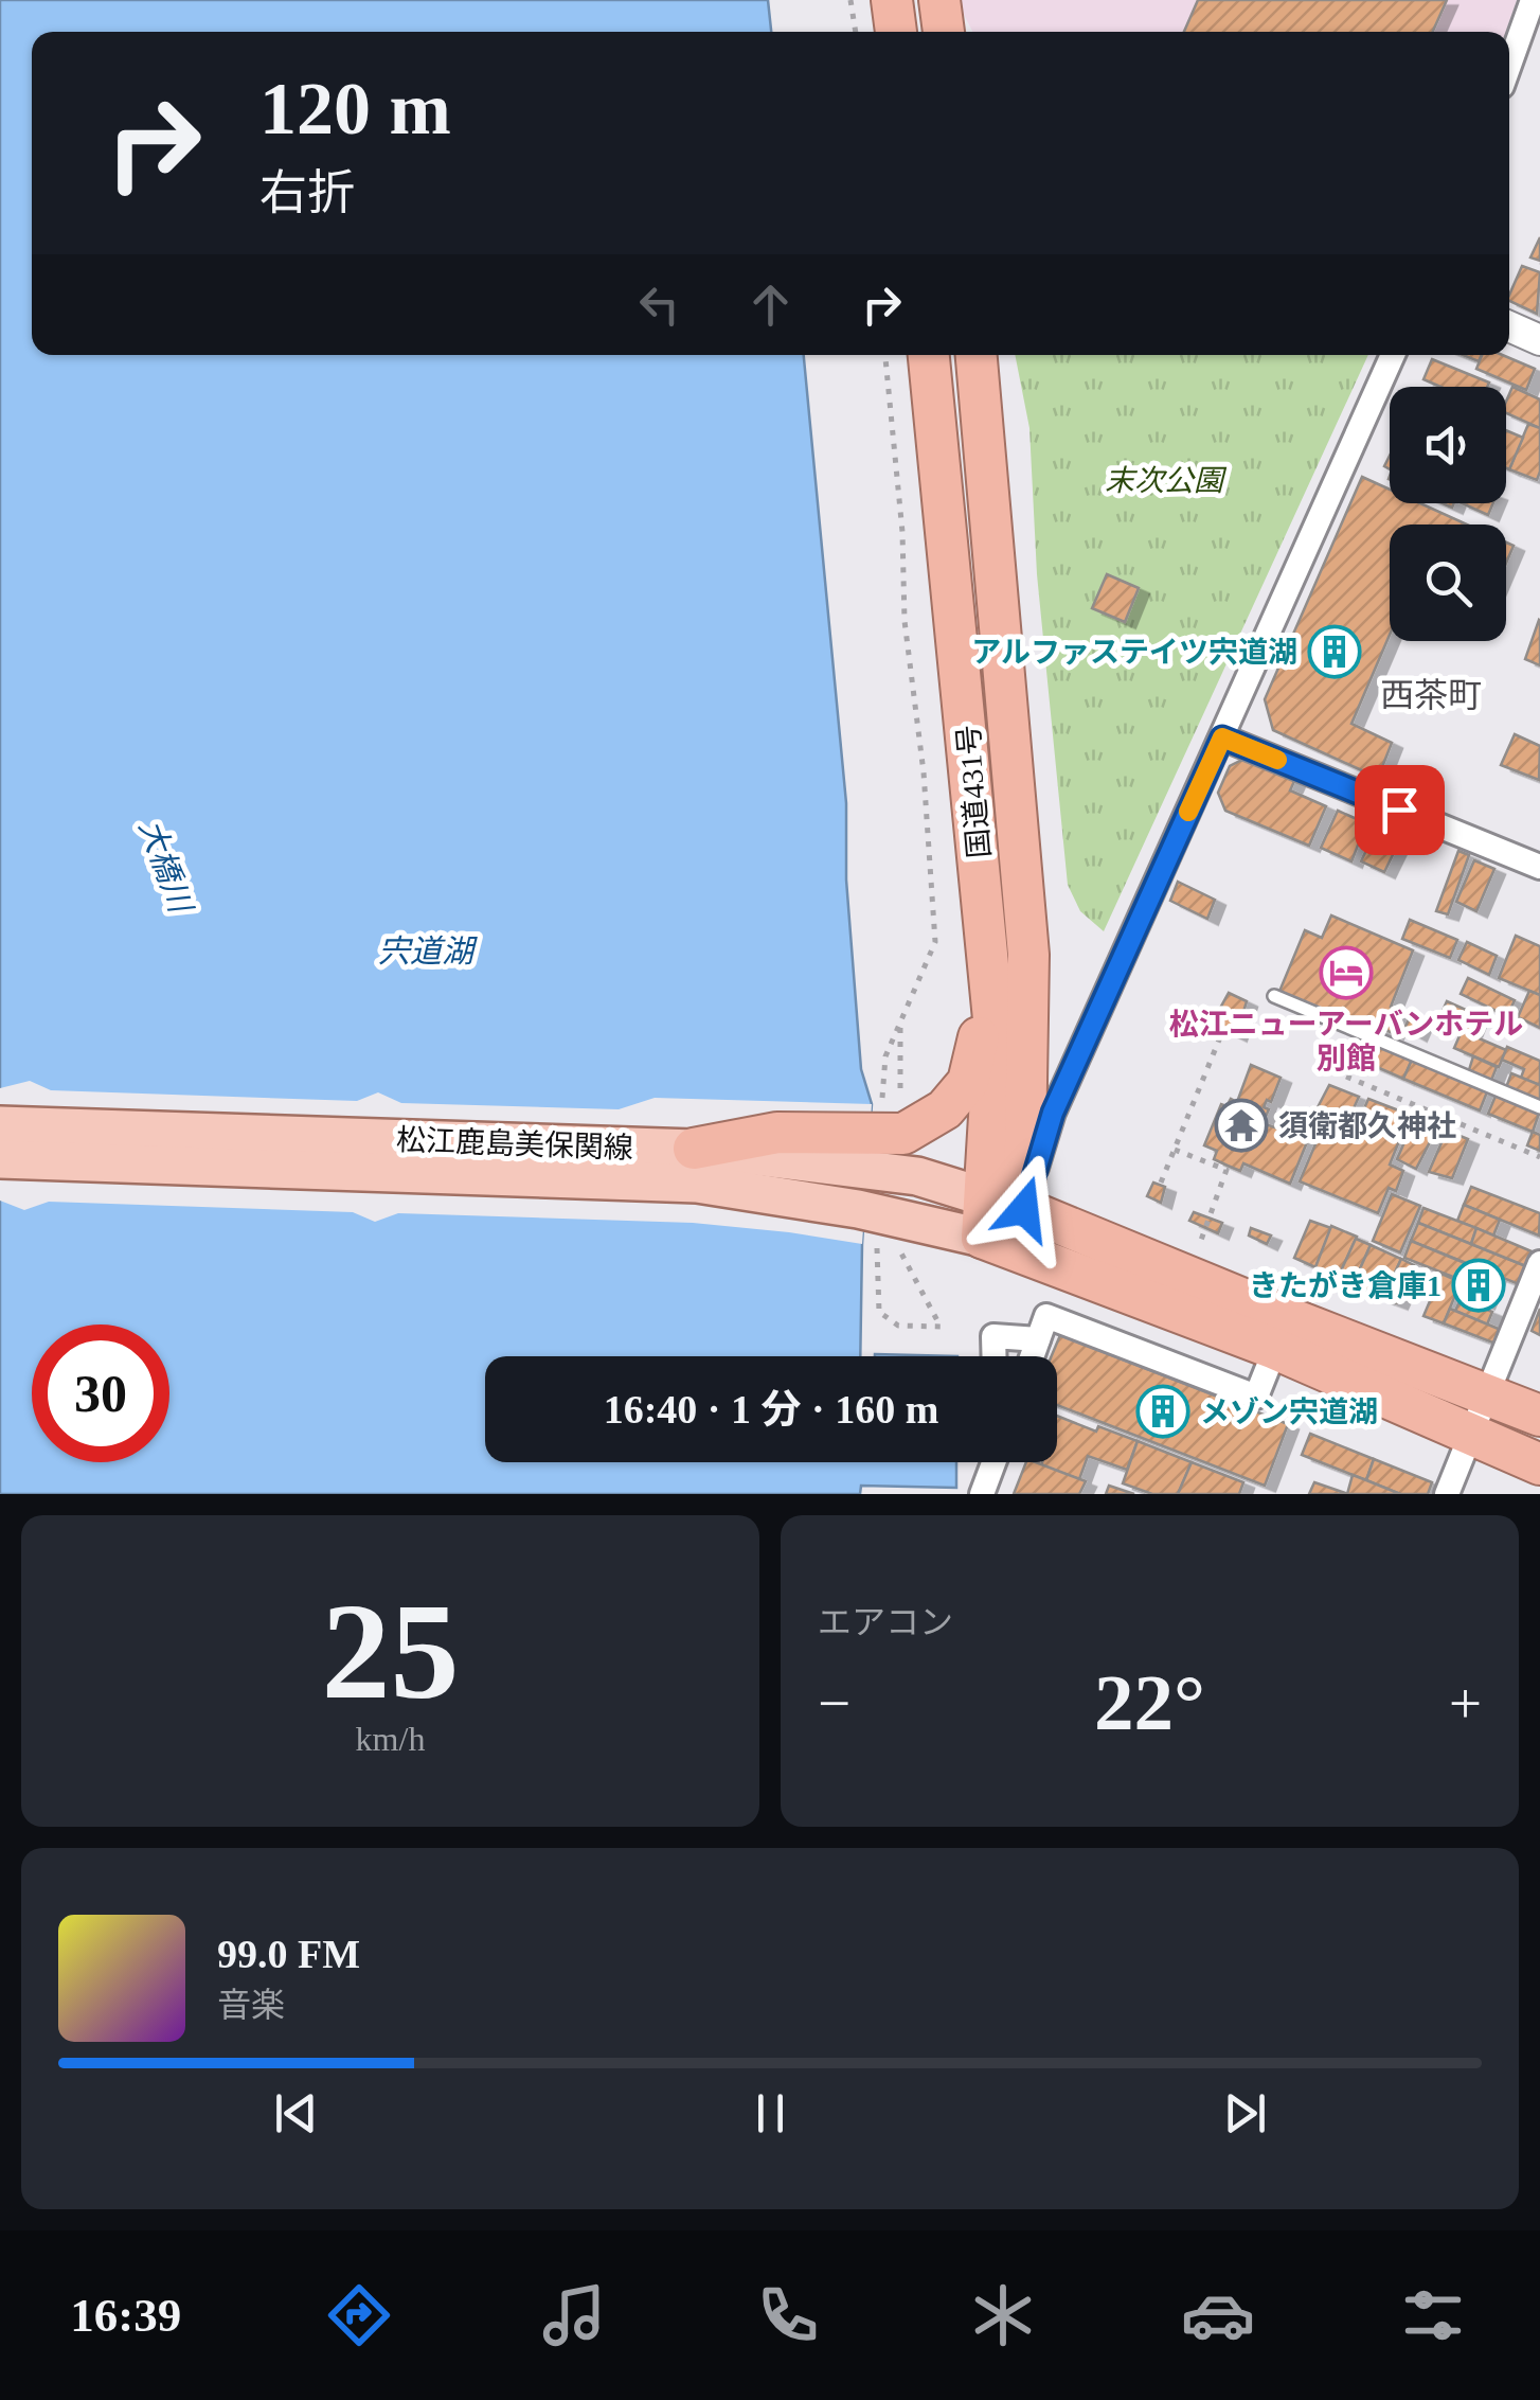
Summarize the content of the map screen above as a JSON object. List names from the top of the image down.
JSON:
{
  "streets": {
    "highway": ["国道431号"],
    "main road": ["松江鹿島美保関線"]
  },
  "crossings": [
    ["国道431号", "松江鹿島美保関線"]
  ],
  "districts": ["西茶町"],
  "water": ["大橋川", "宍道湖"],
  "parks": ["末次公園"],
  "places": {
    "building": ["アルファステイツ宍道湖", "きたがき倉庫1", "メゾン宍道湖"],
    "hotel": ["松江ニューアーバンホテル 別館"],
    "temple": ["須衛都久神社"]
  },
  "page": {
    "turn": ["120 m", "右折"],
    "limit": "30",
    "trip": "16:40 · 1 分 · 160 m",
    "tile": [
      ["25", "km/h"],
      "エアコン"
    ],
    "heat": ["−", "22°", "+"],
    "song": ["99.0 FM", "音楽"],
    "tabs": "16:39"
  }
}
